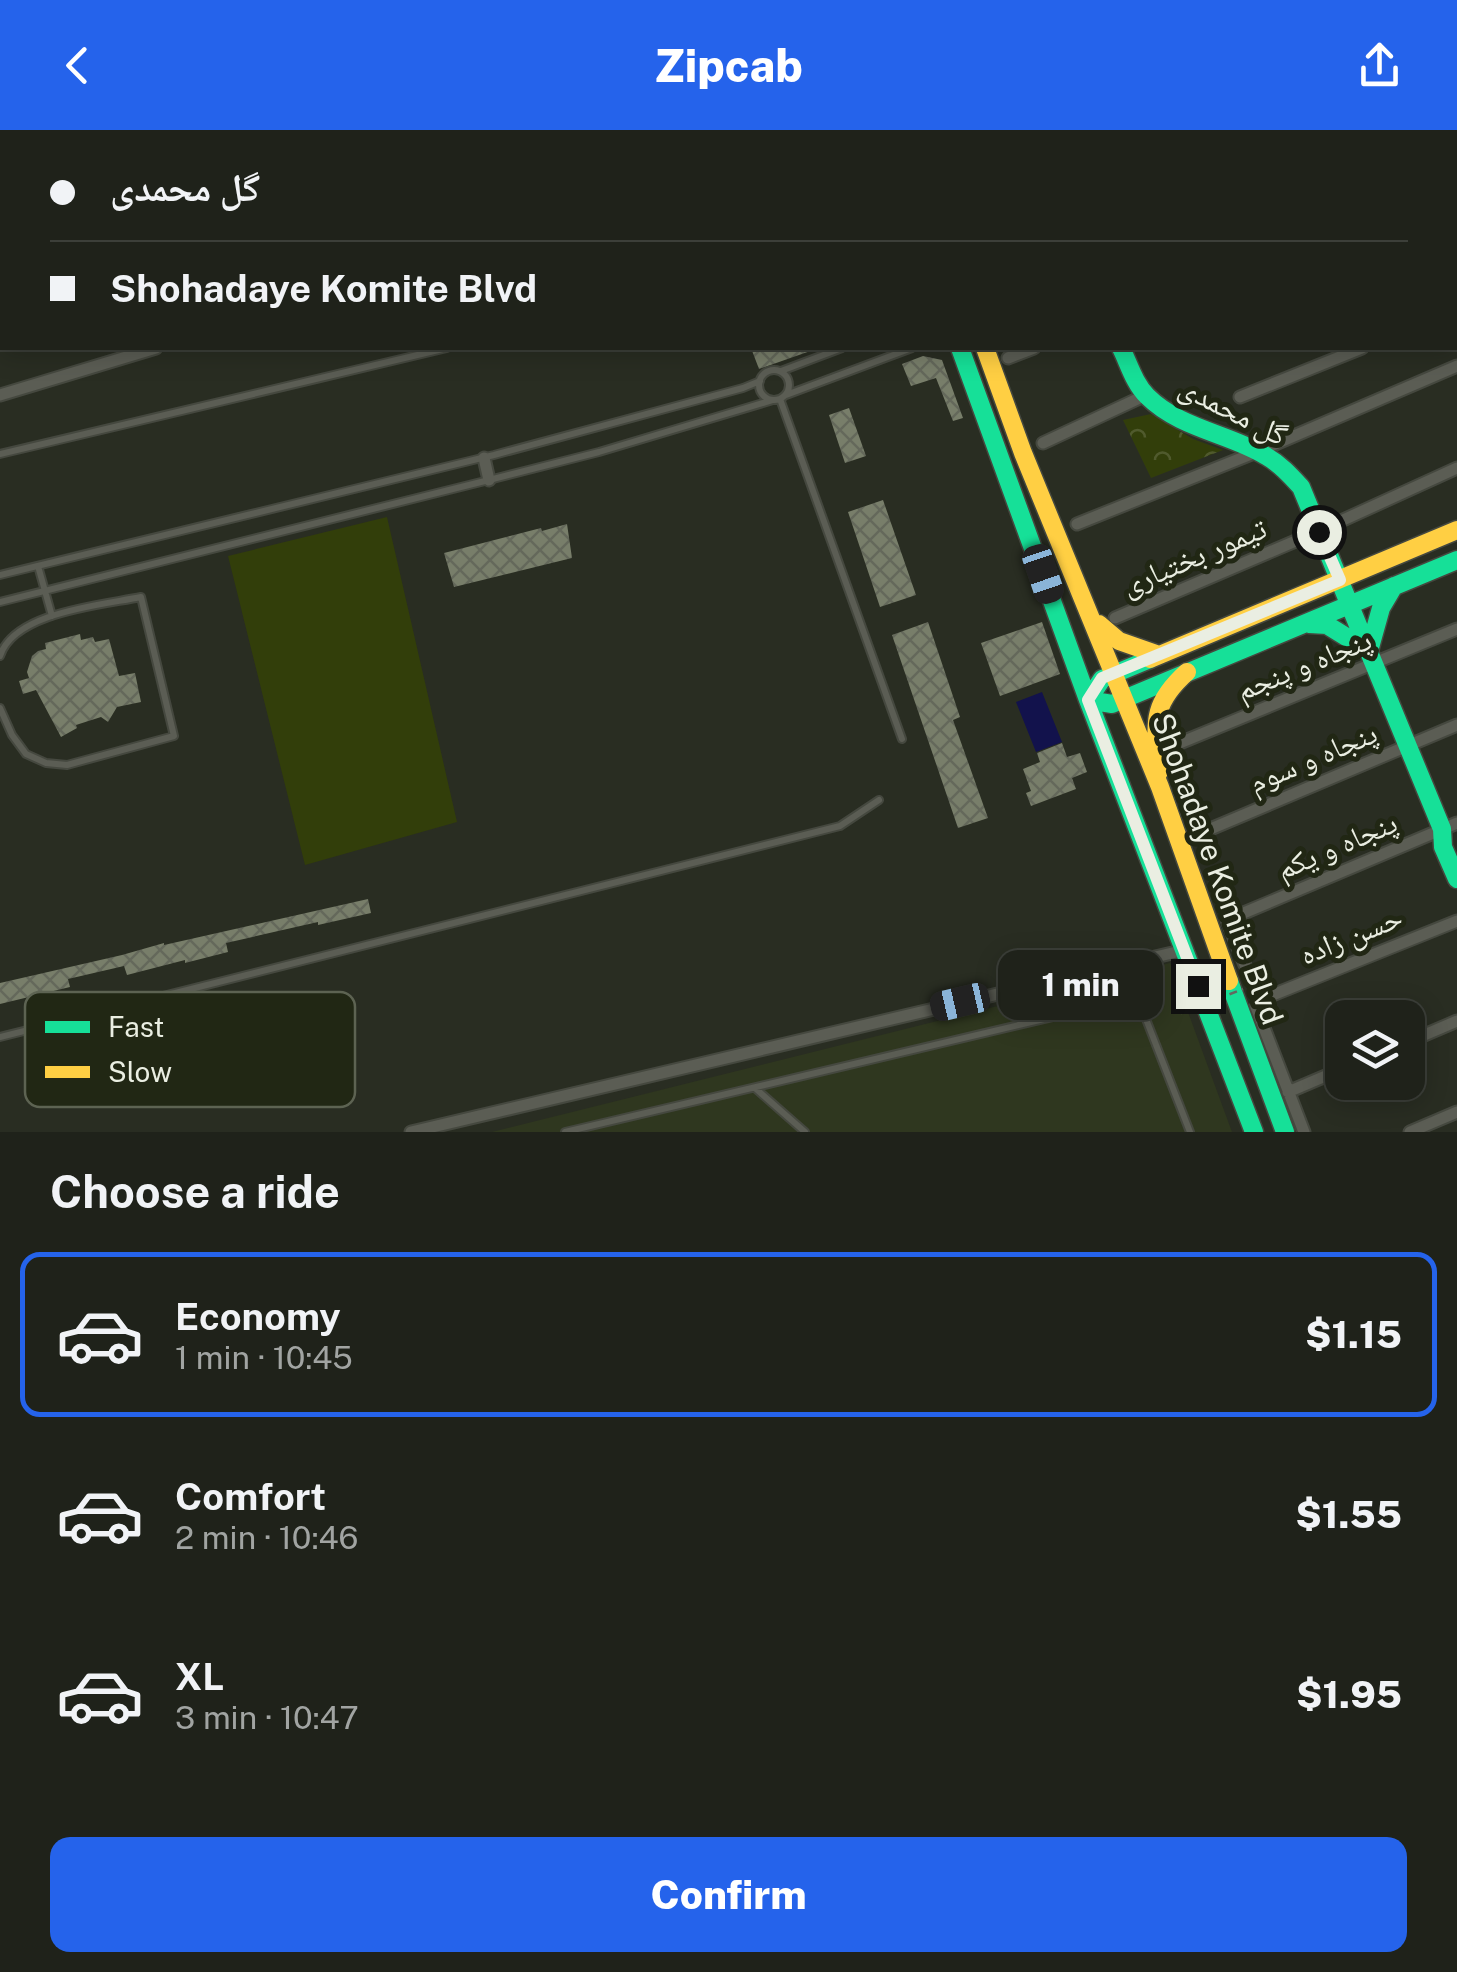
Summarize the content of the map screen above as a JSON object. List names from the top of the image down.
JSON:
{
  "streets": {
    "main road": ["گل محمدی", "Shohadaye Komite Blvd"],
    "street": [
      "تیمور بختیاری",
      "پنجاه و پنجم",
      "پنجاه و سوم",
      "پنجاه و یکم",
      "حسن زاده"
    ]
  },
  "crossings": [
    ["گل محمدی", "تیمور بختیاری"],
    ["گل محمدی", "پنجاه و پنجم"],
    ["گل محمدی", "پنجاه و سوم"],
    ["گل محمدی", "پنجاه و یکم"]
  ],
  "legend": ["Fast", "Slow"],
  "page": {
    "header": "Zipcab",
    "banner": ["گل محمدی", "Shohadaye Komite Blvd"],
    "bubble": "1 min",
    "heading": "Choose a ride",
    "list": [
      {
        "name": "Economy",
        "note": "1 min · 10:45",
        "value": "$1.15"
      },
      {
        "name": "Comfort",
        "note": "2 min · 10:46",
        "value": "$1.55"
      },
      {
        "name": "XL",
        "note": "3 min · 10:47",
        "value": "$1.95"
      }
    ],
    "buttons": "Confirm"
  }
}
